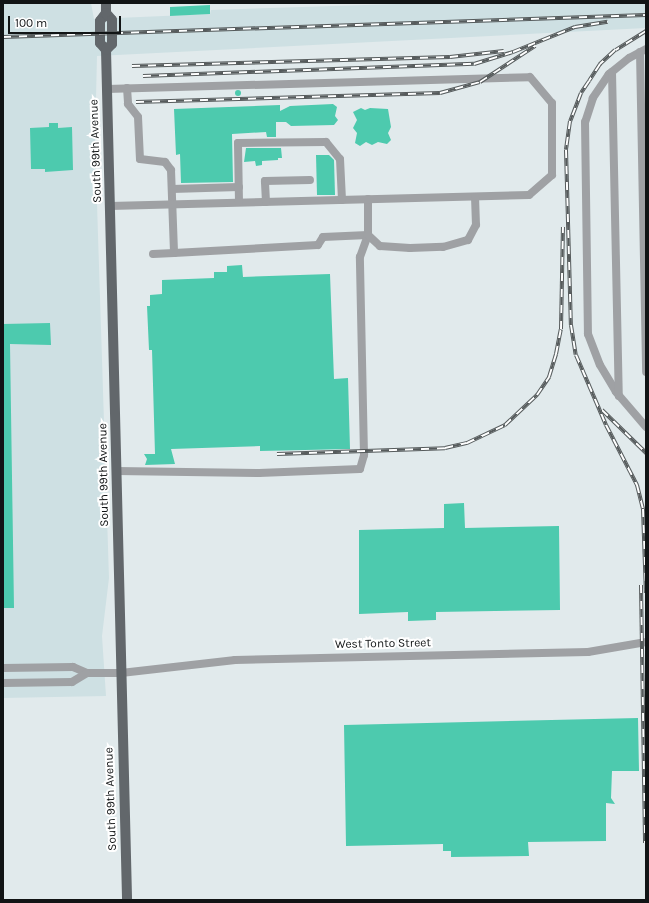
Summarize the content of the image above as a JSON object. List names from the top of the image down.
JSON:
{
  "streets": {
    "main road": ["South 99th Avenue"],
    "street": ["West Tonto Street"]
  },
  "crossings": [
    ["South 99th Avenue", "West Tonto Street"]
  ],
  "scale_bar": "100 m"
}
